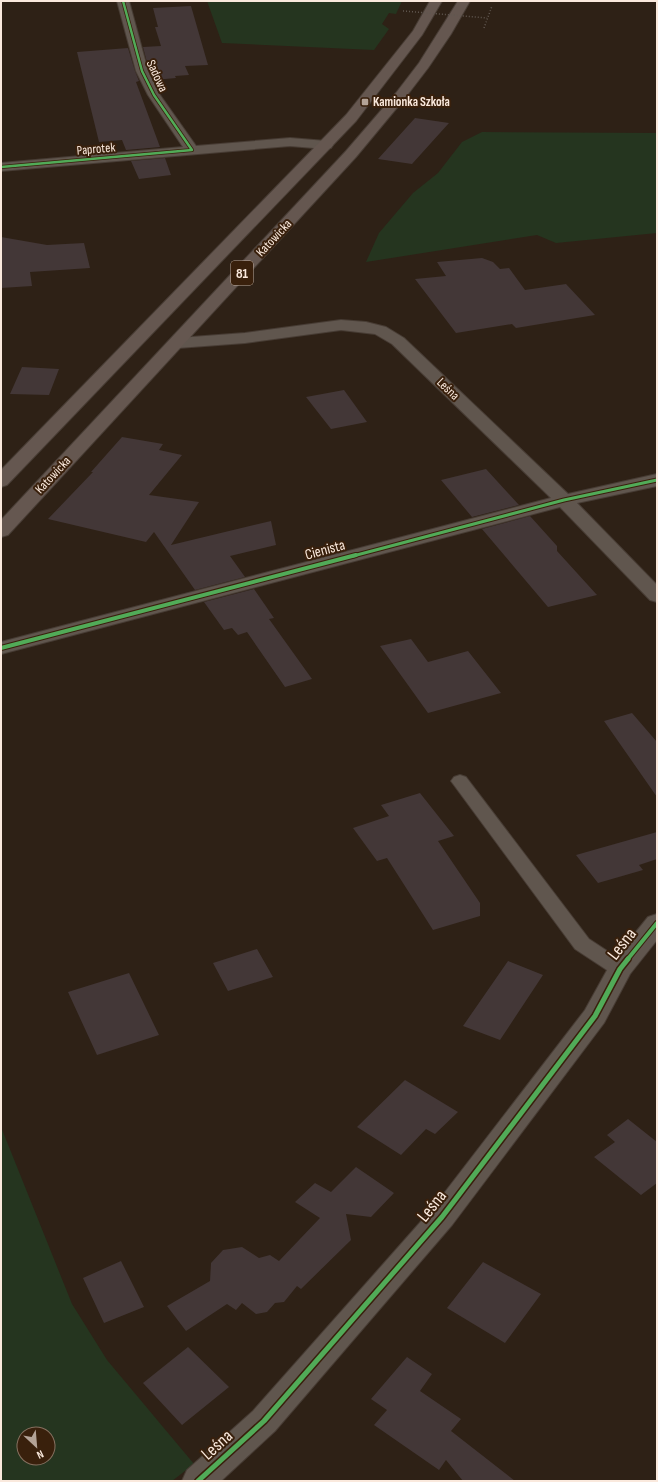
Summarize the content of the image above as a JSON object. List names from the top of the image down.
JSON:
{
  "streets": {
    "main road": ["Katowicka", "81"],
    "street": [
      "Sadowa",
      "Paprotek",
      "Leśna",
      "Cienista"
    ]
  },
  "crossings": [
    ["Sadowa", "Paprotek"],
    ["Paprotek", "Katowicka"],
    ["Katowicka", "Leśna"],
    ["Leśna", "Cienista"]
  ],
  "places": {
    "transit": ["Kamionka Szkoła"]
  },
  "north": "bottom right"
}
